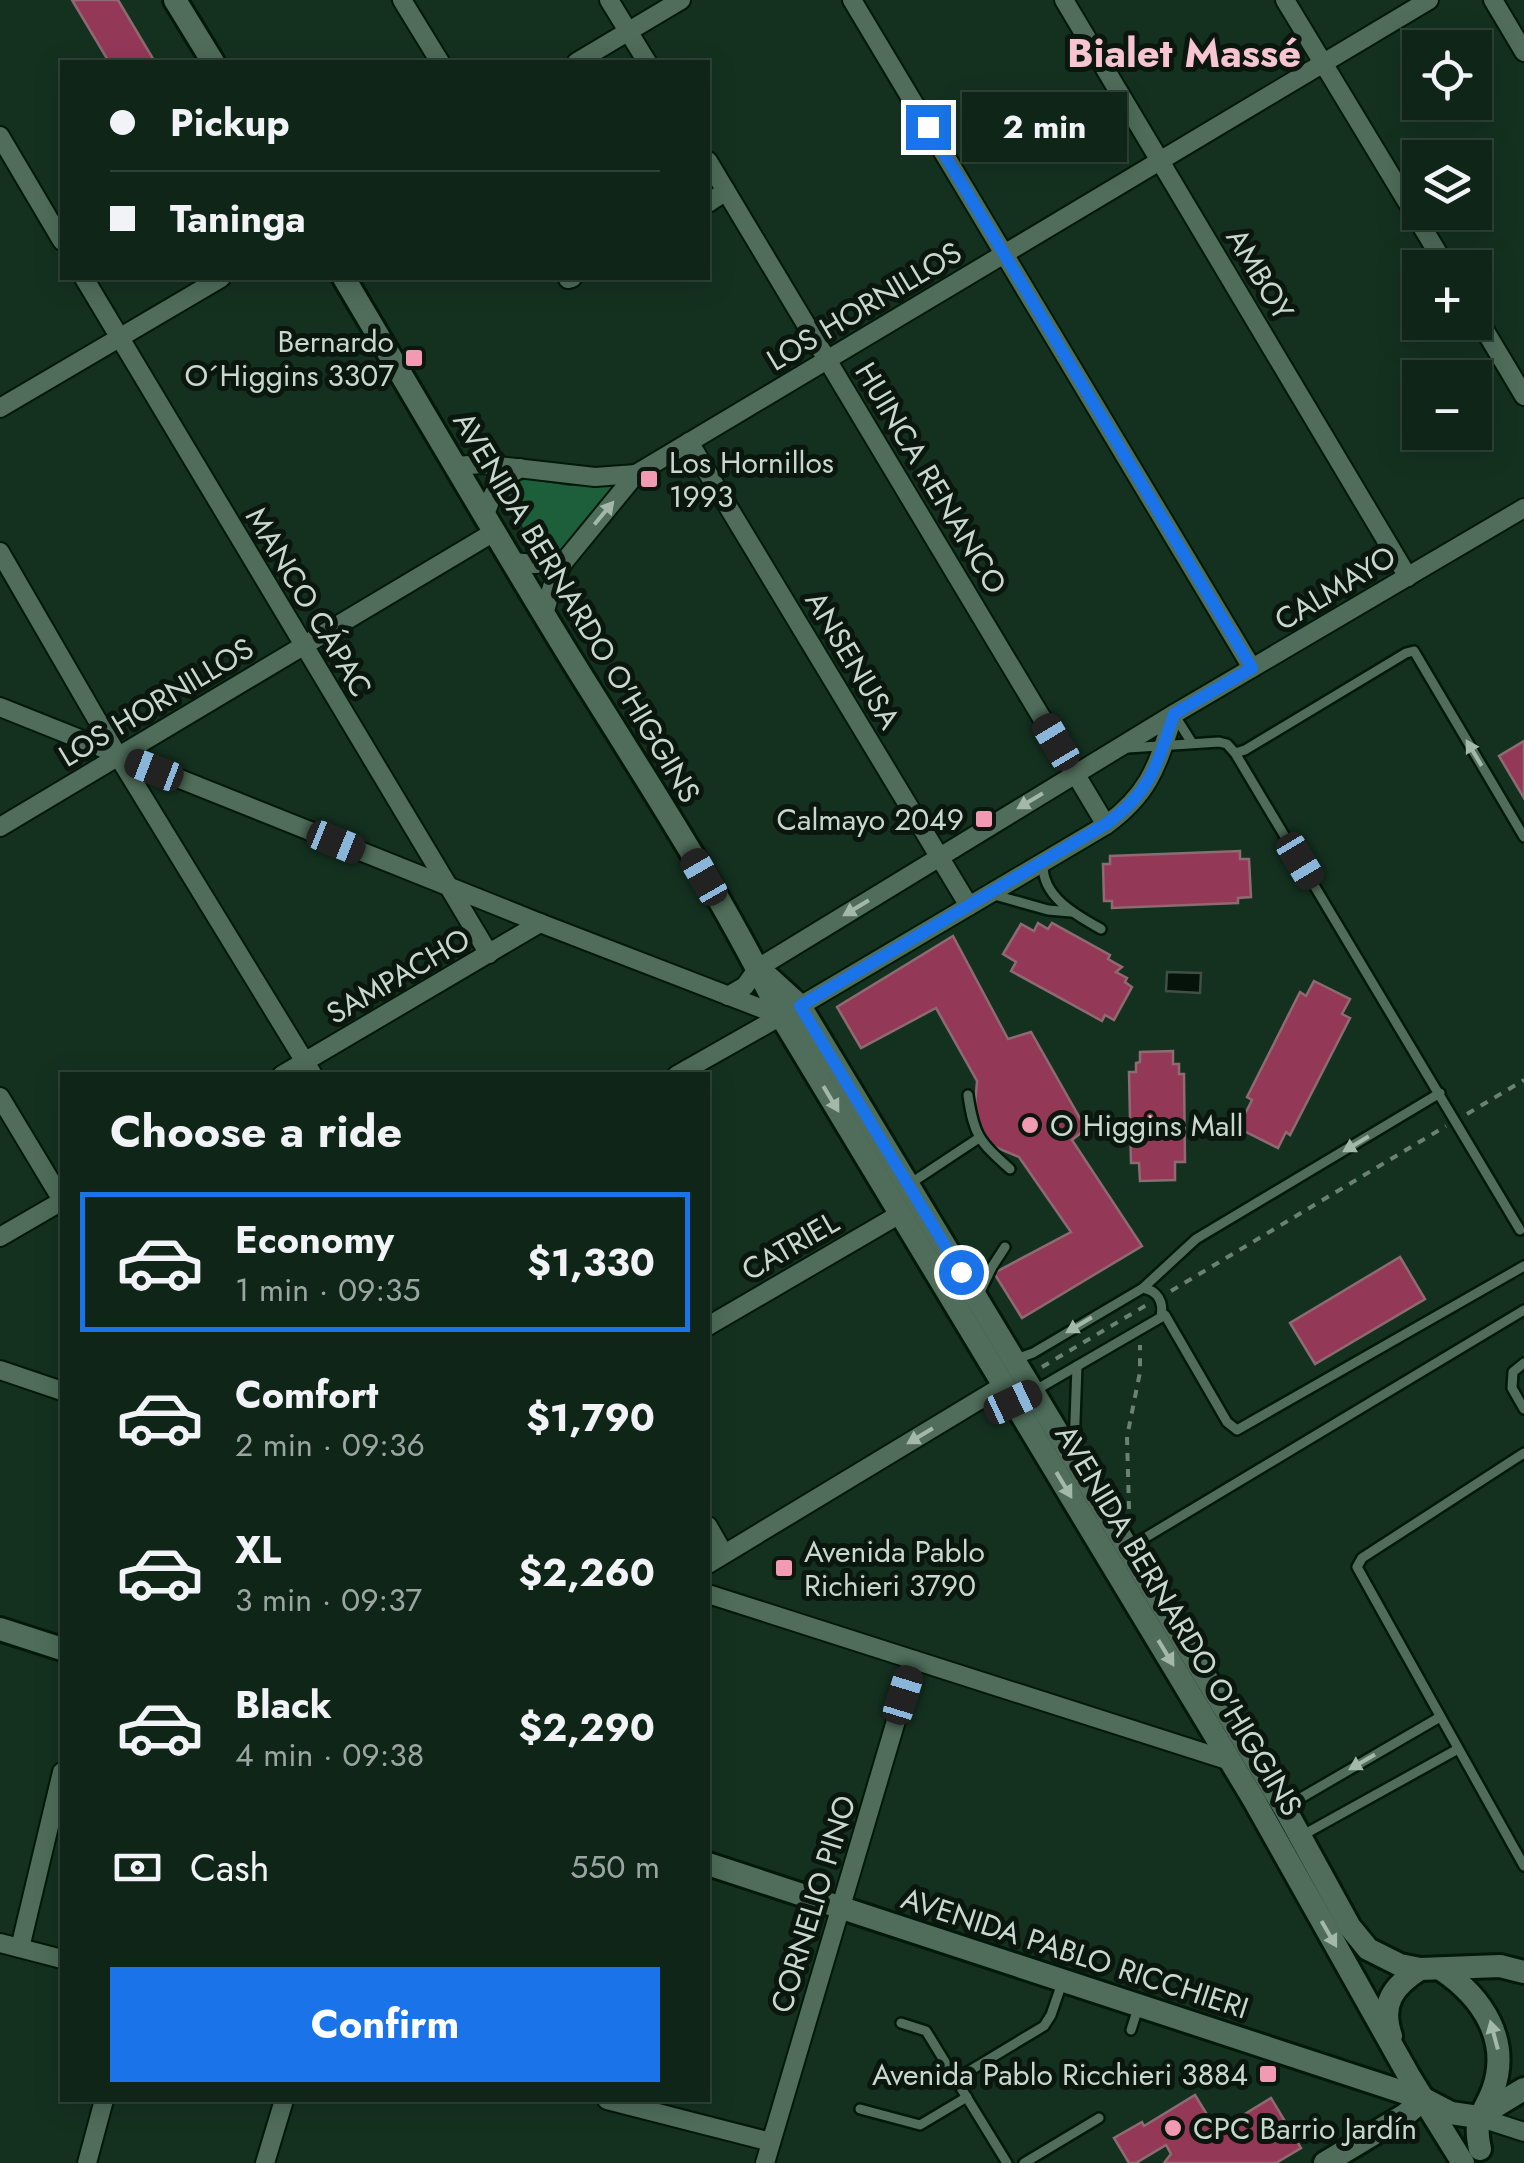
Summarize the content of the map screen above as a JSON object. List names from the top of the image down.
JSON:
{
  "streets": {
    "main road": ["AVENIDA BERNARDO O'HIGGINS", "AVENIDA PABLO RICCHIERI"],
    "street": [
      "AMBOY",
      "LOS HORNILLOS",
      "HUINCA RENANCO",
      "CALMAYO",
      "MANCO CÁPAC",
      "ANSENUSA",
      "SAMPACHO",
      "CATRIEL",
      "CORNELIO PINO"
    ]
  },
  "crossings": [
    ["AMBOY", "LOS HORNILLOS"],
    ["AMBOY", "CALMAYO"],
    ["LOS HORNILLOS", "HUINCA RENANCO"],
    ["LOS HORNILLOS", "MANCO CÁPAC"],
    ["LOS HORNILLOS", "AVENIDA BERNARDO O'HIGGINS"],
    ["LOS HORNILLOS", "ANSENUSA"],
    ["HUINCA RENANCO", "CALMAYO"],
    ["CALMAYO", "AVENIDA BERNARDO O'HIGGINS"],
    ["CALMAYO", "ANSENUSA"],
    ["MANCO CÁPAC", "SAMPACHO"],
    ["AVENIDA BERNARDO O'HIGGINS", "CATRIEL"],
    ["AVENIDA BERNARDO O'HIGGINS", "AVENIDA PABLO RICCHIERI"],
    ["CORNELIO PINO", "AVENIDA PABLO RICCHIERI"]
  ],
  "districts": ["Bialet Massé"],
  "places": {
    "transit": [
      "Bernardo O´Higgins 3307",
      "Los Hornillos 1993",
      "Calmayo 2049",
      "Avenida Pablo Richieri 3790",
      "Avenida Pablo Ricchieri 3884"
    ],
    "other": ["O Higgins Mall", "CPC Barrio Jardín"]
  },
  "page": {
    "map_buttons": ["+", "−"],
    "banner": ["Pickup", "Taninga"],
    "bubble": "2 min",
    "heading": "Choose a ride",
    "list": [
      {
        "name": "Economy",
        "note": "1 min · 09:35",
        "value": "$1,330"
      },
      {
        "name": "Comfort",
        "note": "2 min · 09:36",
        "value": "$1,790"
      },
      {
        "name": "XL",
        "note": "3 min · 09:37",
        "value": "$2,260"
      },
      {
        "name": "Black",
        "note": "4 min · 09:38",
        "value": "$2,290"
      }
    ],
    "pay": ["Cash", "550 m"],
    "buttons": "Confirm"
  }
}
